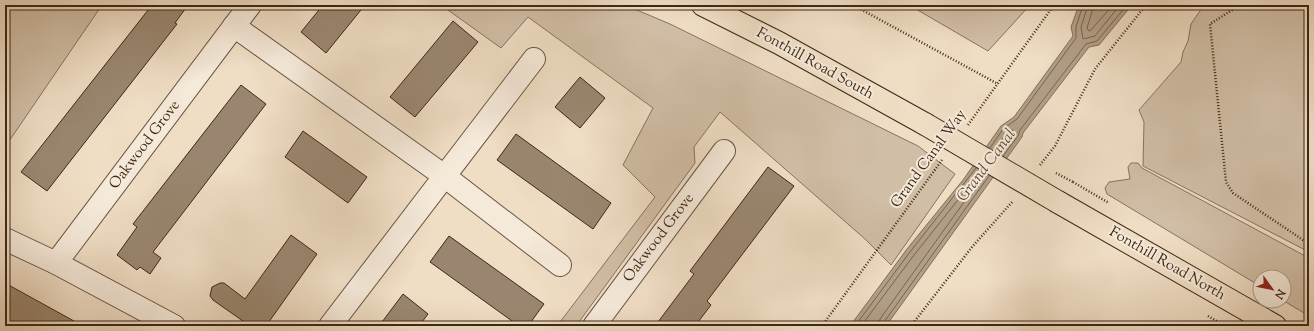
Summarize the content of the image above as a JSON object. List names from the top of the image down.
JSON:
{
  "streets": {
    "main road": ["Fonthill Road South", "Fonthill Road North"],
    "street": ["Oakwood Grove"],
    "path": ["Grand Canal Way"]
  },
  "crossings": [
    ["Fonthill Road South", "Fonthill Road North"]
  ],
  "water": ["Grand Canal"],
  "north": "bottom right"
}
